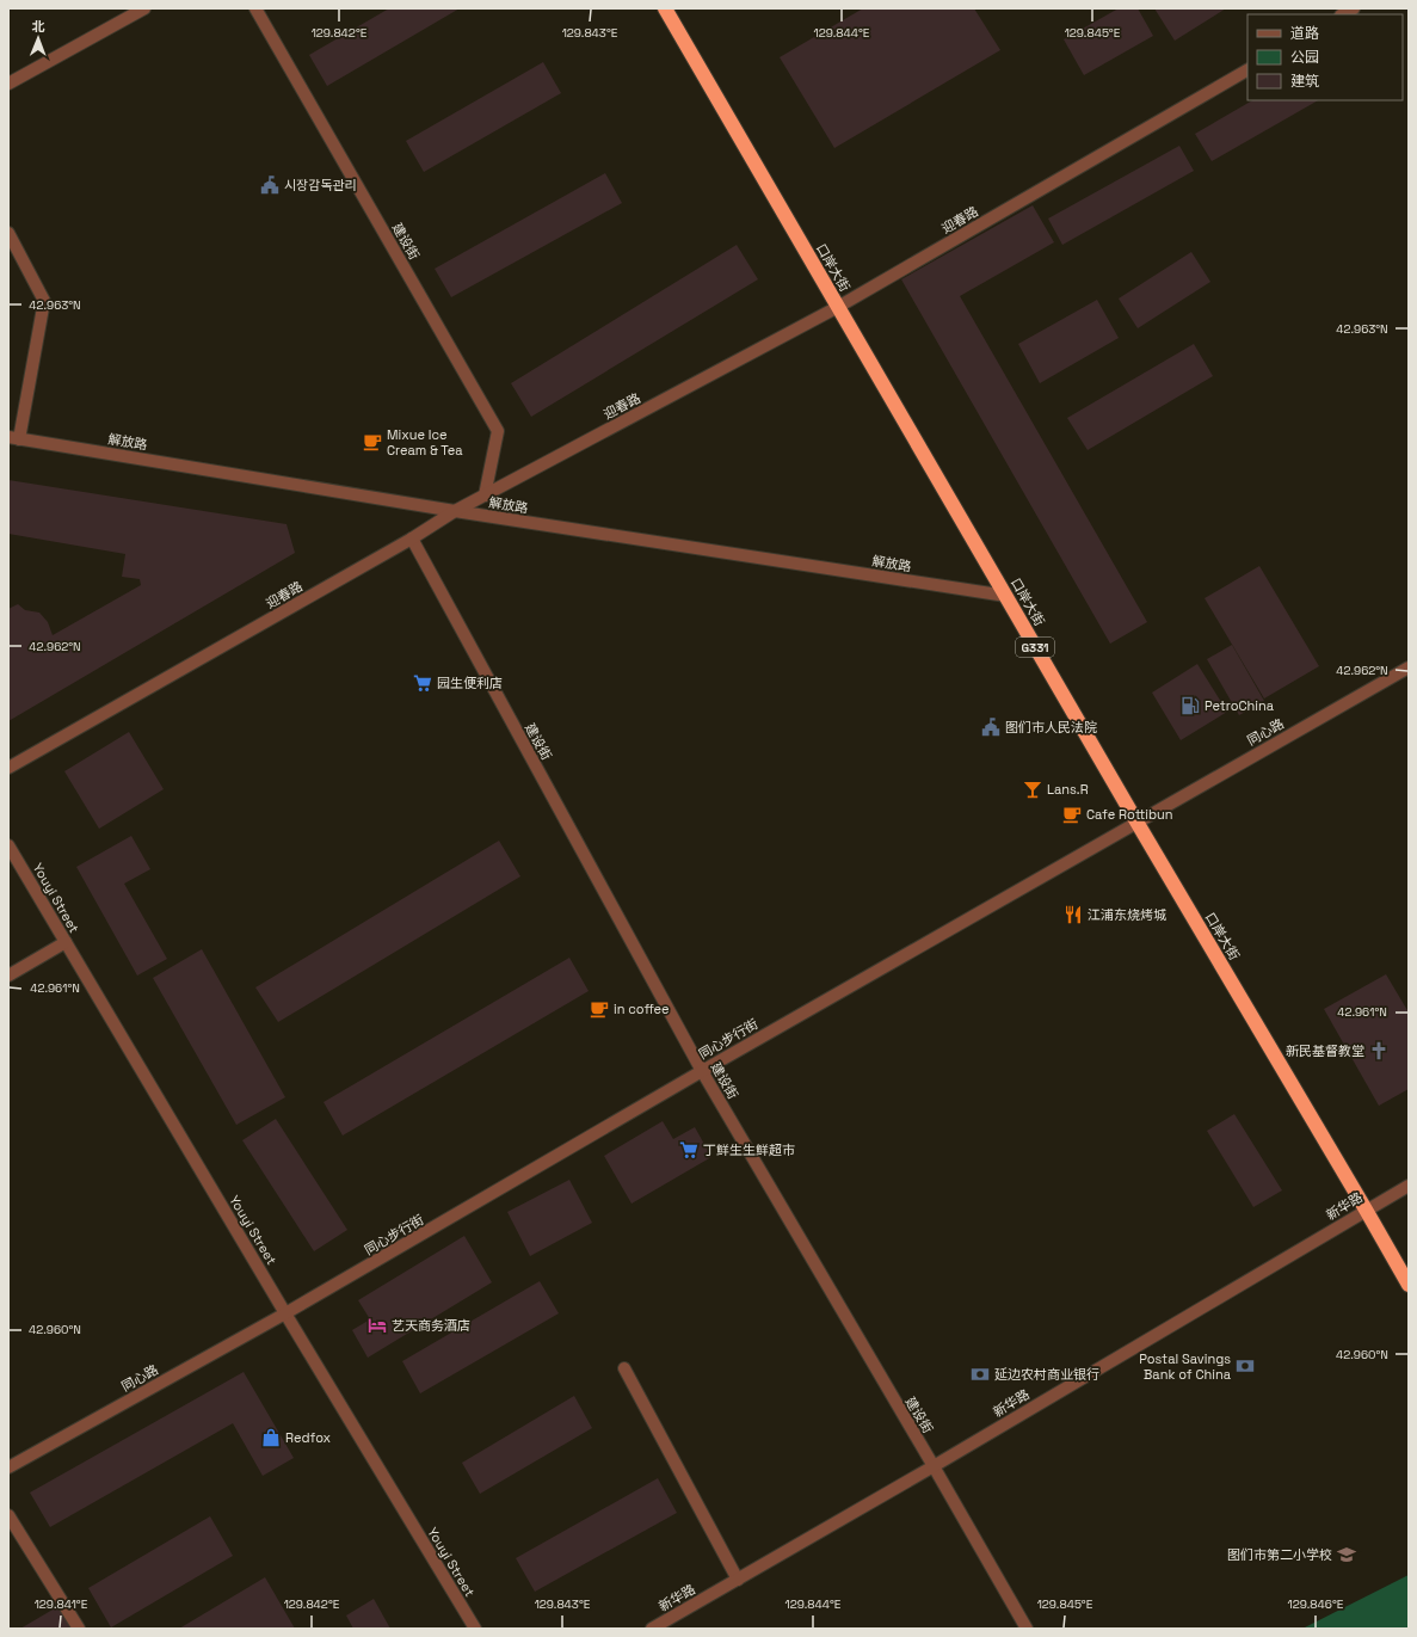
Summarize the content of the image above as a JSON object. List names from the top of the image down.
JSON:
{
  "streets": {
    "highway": ["口岸大街", "G331"],
    "street": [
      "迎春路",
      "建设街",
      "解放路",
      "同心路",
      "Youyi Street",
      "同心步行街",
      "新华路"
    ]
  },
  "crossings": [
    ["迎春路", "建设街"],
    ["迎春路", "口岸大街"],
    ["迎春路", "解放路"],
    ["建设街", "同心步行街"],
    ["建设街", "新华路"],
    ["口岸大街", "解放路"],
    ["口岸大街", "同心路"],
    ["口岸大街", "同心步行街"],
    ["口岸大街", "新华路"],
    ["同心路", "Youyi Street"],
    ["同心路", "同心步行街"],
    ["Youyi Street", "同心步行街"]
  ],
  "places": {
    "public building": ["시장감독관리", "图们市人民法院"],
    "cafe": ["Mixue Ice Cream & Tea", "Cafe Rottibun", "in coffee"],
    "supermarket": ["园生便利店", "丁鲜生生鲜超市"],
    "fuel station": ["PetroChina"],
    "bar": ["Lans.R"],
    "restaurant": ["江浦东烧烤城"],
    "church": ["新民基督教堂"],
    "hotel": ["艺天商务酒店"],
    "bank": ["Postal Savings Bank of China", "延边农村商业银行"],
    "shop": ["Redfox"],
    "school or university": ["图们市第二小学校"]
  },
  "legend": ["道路", "公园", "建筑"],
  "north": "top",
  "coordinates": [
    "129.842°E",
    "129.843°E",
    "129.844°E",
    "129.845°E",
    "42.963°N",
    "42.962°N",
    "42.961°N",
    "42.960°N",
    "129.841°E",
    "129.846°E"
  ]
}
